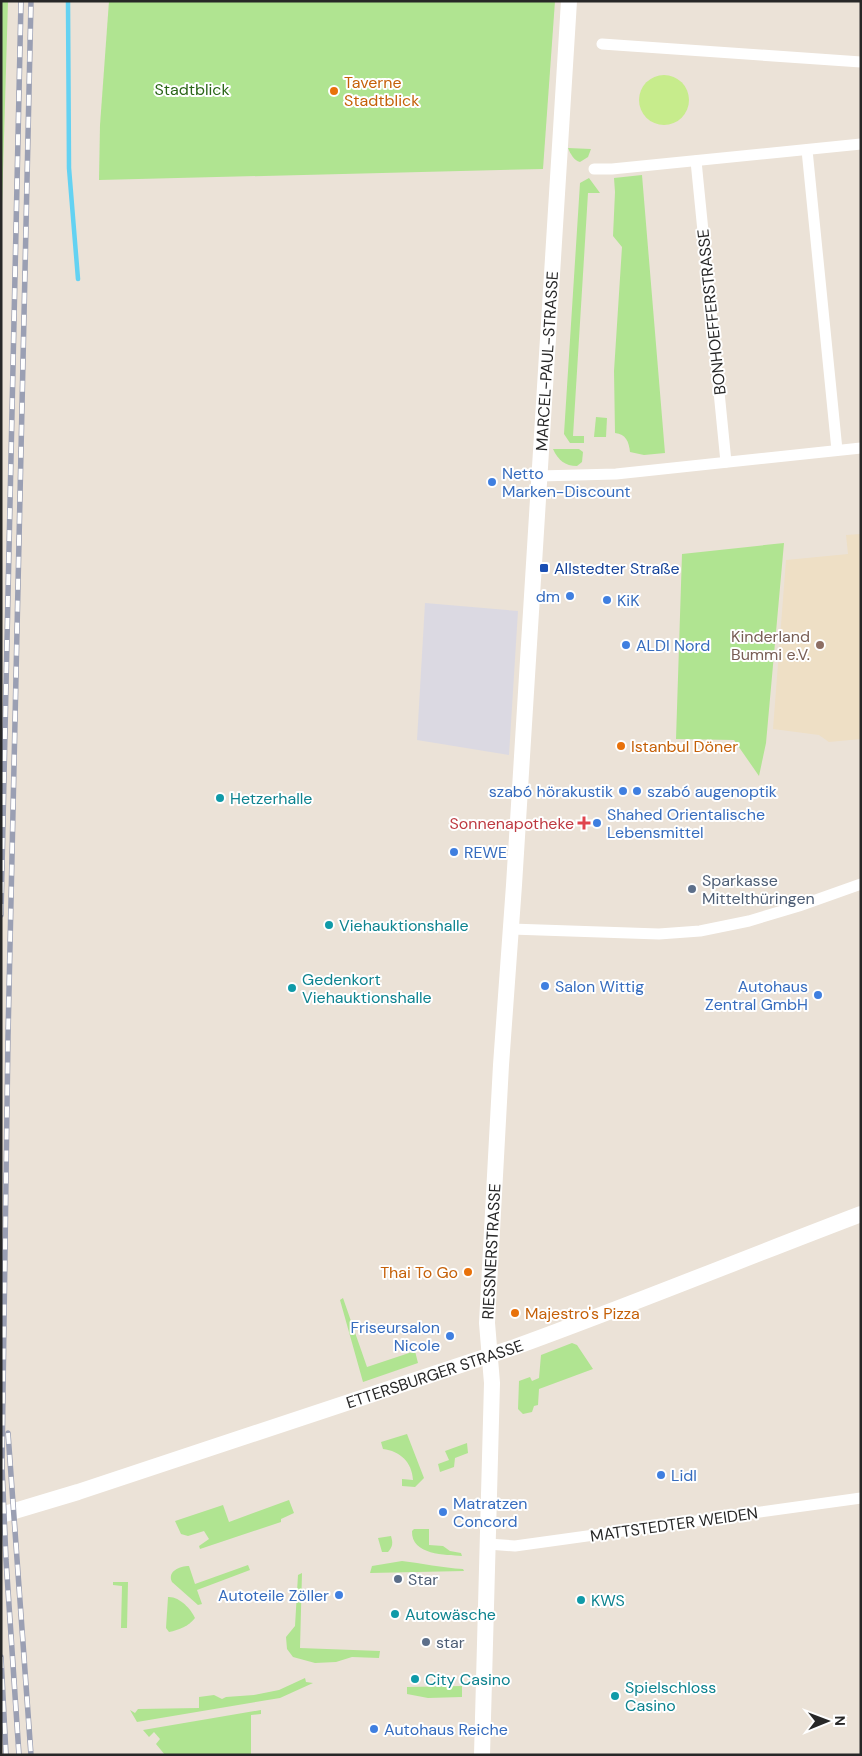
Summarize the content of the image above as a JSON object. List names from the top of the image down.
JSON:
{
  "streets": {
    "street": [
      "BONHOEFFERSTRASSE",
      "MARCEL-PAUL-STRASSE",
      "RIESSNERSTRASSE",
      "ETTERSBURGER STRASSE",
      "MATTSTEDTER WEIDEN"
    ]
  },
  "crossings": [
    ["MARCEL-PAUL-STRASSE", "RIESSNERSTRASSE"],
    ["RIESSNERSTRASSE", "ETTERSBURGER STRASSE"],
    ["RIESSNERSTRASSE", "MATTSTEDTER WEIDEN"]
  ],
  "parks": ["Stadtblick"],
  "places": {
    "other": [
      "Taverne Stadtblick",
      "Netto Marken-Discount",
      "dm",
      "KiK",
      "ALDI Nord",
      "Kinderland Bummi e.V.",
      "Istanbul Döner",
      "szabó hörakustik",
      "szabó augenoptik",
      "Hetzerhalle",
      "Shahed Orientalische Lebensmittel",
      "REWE",
      "Sparkasse Mittelthüringen",
      "Viehauktionshalle",
      "Salon Wittig",
      "Gedenkort Viehauktionshalle",
      "Autohaus Zentral GmbH",
      "Thai To Go",
      "Majestro's Pizza",
      "Friseursalon Nicole",
      "Lidl",
      "Matratzen Concord",
      "Star",
      "Autoteile Zöller",
      "KWS",
      "Autowäsche",
      "star",
      "City Casino",
      "Spielschloss Casino",
      "Autohaus Reiche"
    ],
    "transit": ["Allstedter Straße"],
    "health": ["Sonnenapotheke"]
  },
  "north": "right"
}
